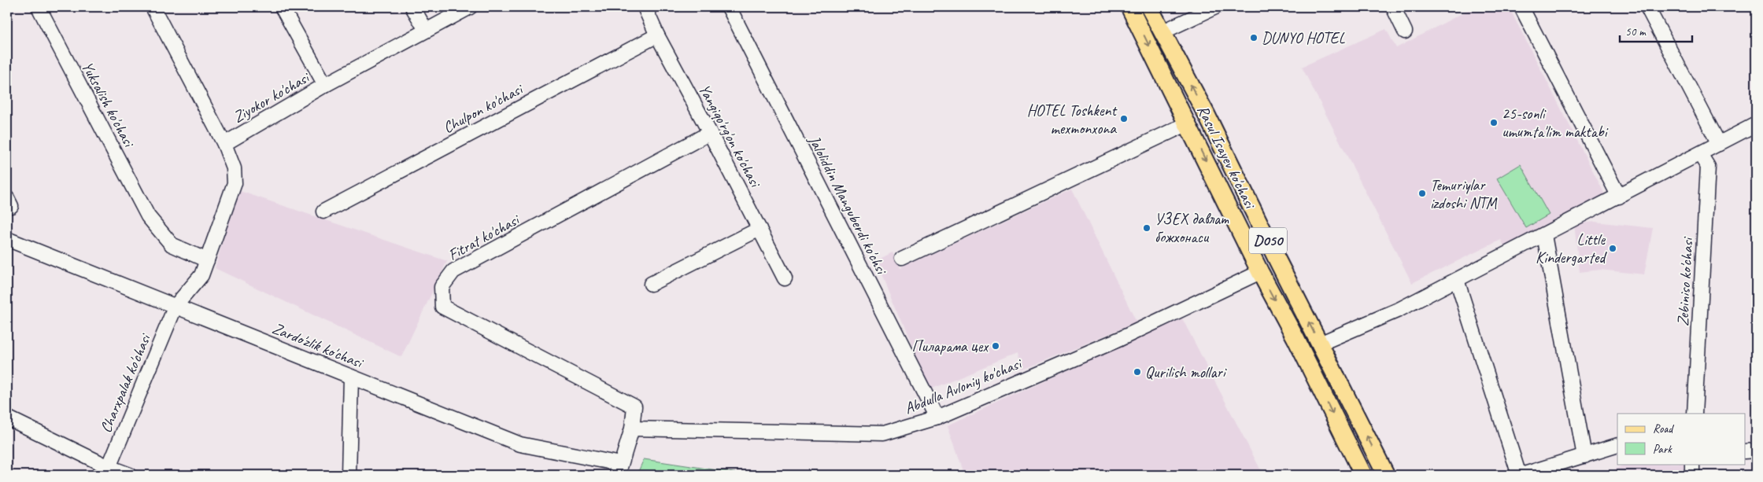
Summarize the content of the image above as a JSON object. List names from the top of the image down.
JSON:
{
  "streets": {
    "main road": ["Rasul Isayev ko'chasi", "D050"],
    "street": [
      "Ziyokor ko'chasi",
      "Yuksalish ko'chasi",
      "Chulpon ko'chasi",
      "Yangiqo'rg'on ko'chasi",
      "Jaloliddin Manguberdi ko'chsi",
      "Fitrat ko'chasi",
      "Zebiniso ko'chasi",
      "Zardo'zlik ko'chasi",
      "Charxpalak ko'chasi",
      "Abdulla Avloniy ko'chasi"
    ]
  },
  "crossings": [
    ["Ziyokor ko'chasi", "Charxpalak ko'chasi"],
    ["Yuksalish ko'chasi", "Charxpalak ko'chasi"],
    ["Chulpon ko'chasi", "Yangiqo'rg'on ko'chasi"],
    ["Yangiqo'rg'on ko'chasi", "Fitrat ko'chasi"],
    ["Rasul Isayev ko'chasi", "Abdulla Avloniy ko'chasi"],
    ["Jaloliddin Manguberdi ko'chsi", "Abdulla Avloniy ko'chasi"],
    ["Fitrat ko'chasi", "Abdulla Avloniy ko'chasi"],
    ["Zardo'zlik ko'chasi", "Charxpalak ko'chasi"]
  ],
  "places": [
    "DUNYO HOTEL",
    "HOTEL Toshkent mexmonxona",
    "25-sonli umumta'lim maktabi",
    "Temuriylar izdoshi NTM",
    "УЗЕХ давлат божхонаси",
    "Little Kindergarted",
    "Пиларама цех",
    "Qurilish mollari"
  ],
  "legend": ["Road", "Park"],
  "scale_bar": "50 m"
}
